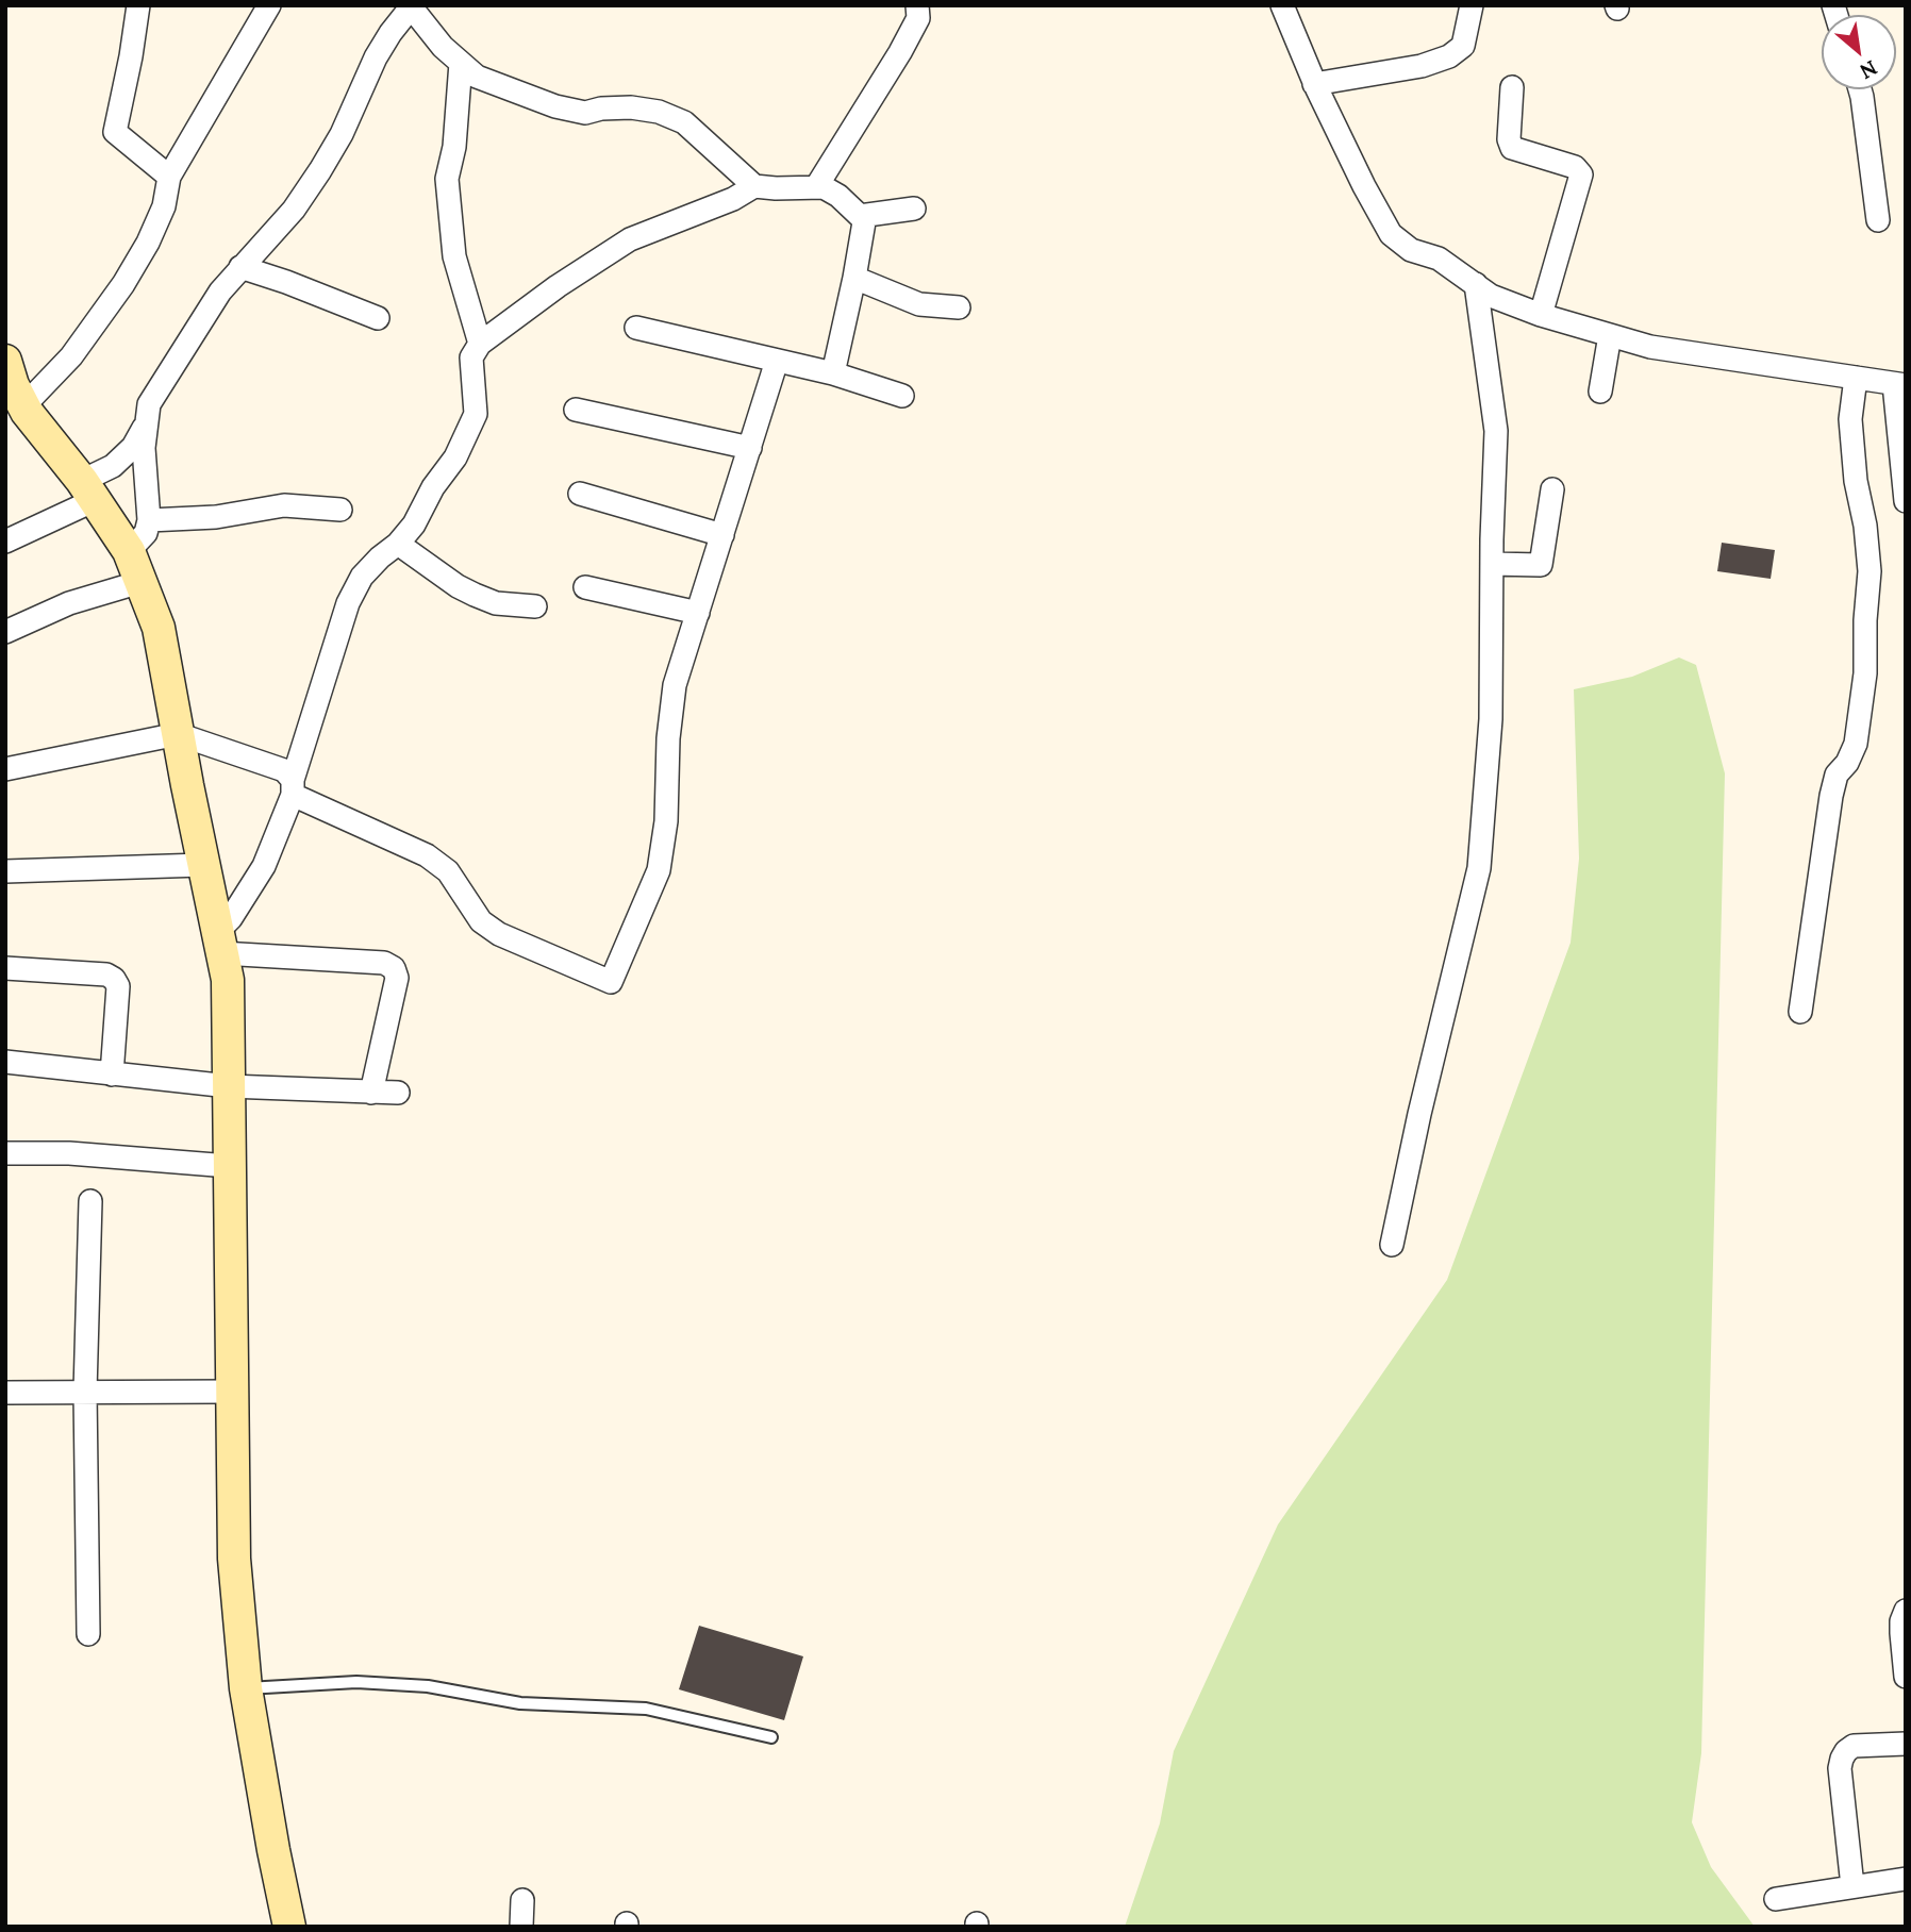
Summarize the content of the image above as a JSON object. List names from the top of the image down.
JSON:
{
  "north": "bottom right"
}
